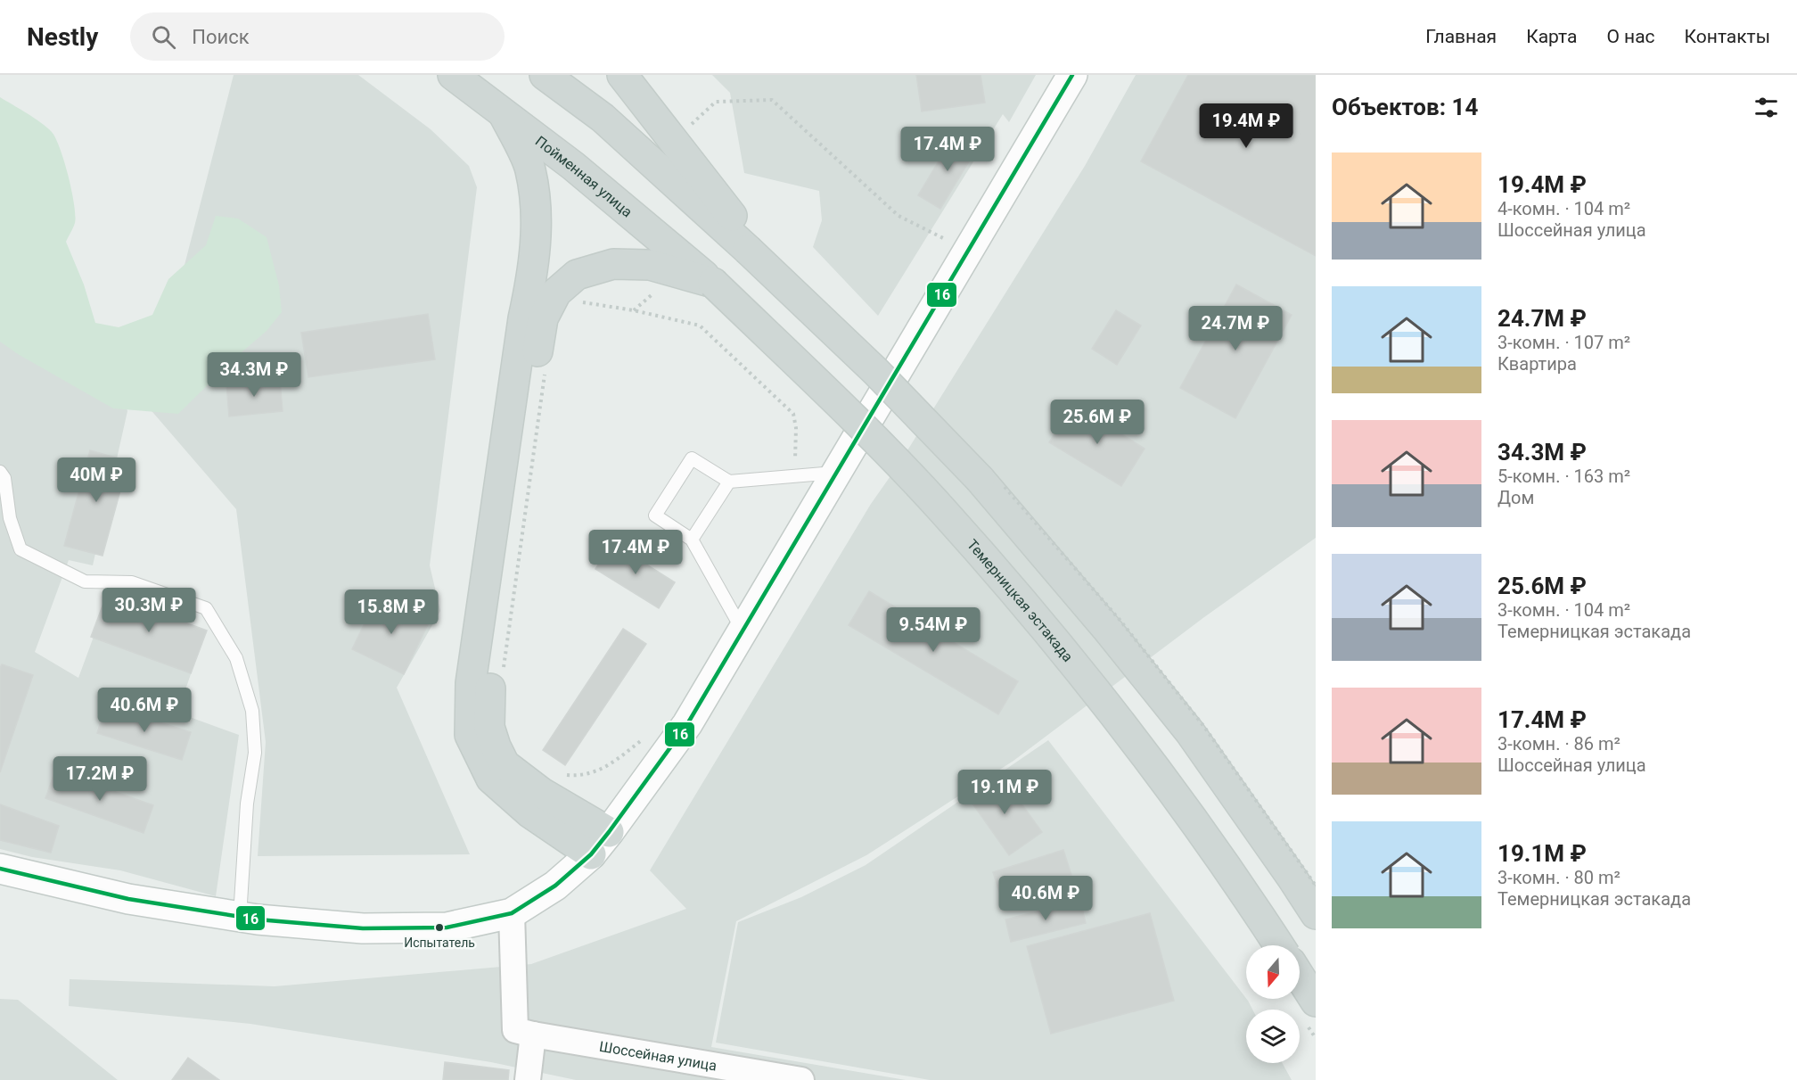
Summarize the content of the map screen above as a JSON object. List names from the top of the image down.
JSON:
{
  "streets": {
    "main road": ["Пойменная улица", "Темерницкая эстакада"],
    "street": ["Шоссейная улица"]
  },
  "crossings": [
    ["Пойменная улица", "Темерницкая эстакада"]
  ],
  "places": ["Испытатель"],
  "lines": ["transit line 16"],
  "north": "bottom",
  "page": {
    "header": "Nestly",
    "search": "Поиск",
    "nav": [
      "Главная",
      "Карта",
      "О нас",
      "Контакты"
    ],
    "heading": "Объектов: 14",
    "price": [
      "19.4M ₽",
      "17.4M ₽",
      "24.7M ₽",
      "34.3M ₽",
      "25.6M ₽",
      "40M ₽",
      "17.4M ₽",
      "30.3M ₽",
      "15.8M ₽",
      "9.54M ₽",
      "40.6M ₽",
      "17.2M ₽",
      "19.1M ₽",
      "40.6M ₽"
    ],
    "list": [
      {
        "name": "19.4M ₽",
        "note": "4-комн. · 104 m² · Шоссейная улица"
      },
      {
        "name": "24.7M ₽",
        "note": "3-комн. · 107 m² · Квартира"
      },
      {
        "name": "34.3M ₽",
        "note": "5-комн. · 163 m² · Дом"
      },
      {
        "name": "25.6M ₽",
        "note": "3-комн. · 104 m² · Темерницкая эстакада"
      },
      {
        "name": "17.4M ₽",
        "note": "3-комн. · 86 m² · Шоссейная улица"
      },
      {
        "name": "19.1M ₽",
        "note": "3-комн. · 80 m² · Темерницкая эстакада"
      }
    ]
  }
}
